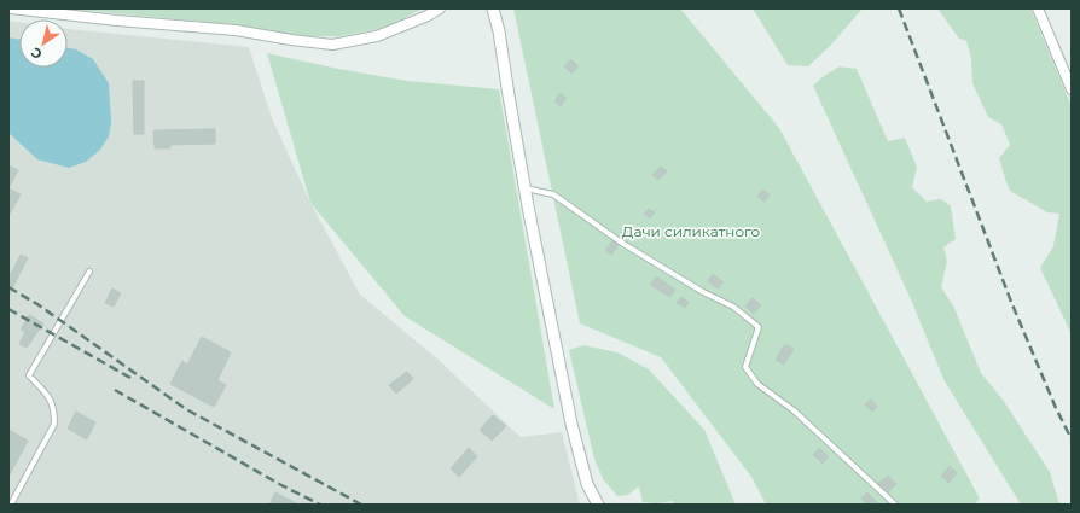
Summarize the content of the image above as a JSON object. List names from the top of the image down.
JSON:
{
  "parks": ["Дачи силикатного"],
  "north": "bottom left"
}
